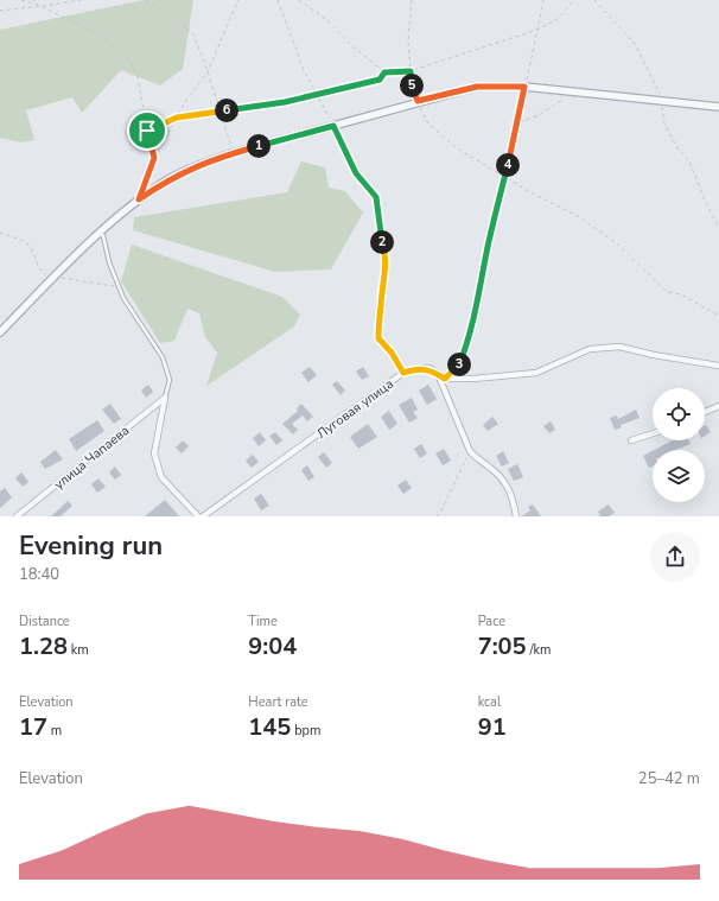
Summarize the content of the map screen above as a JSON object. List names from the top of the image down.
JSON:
{
  "streets": {
    "street": ["Луговая улица", "улица Чапаева"]
  },
  "page": {
    "pins": [
      "5",
      "6",
      "1",
      "4",
      "2",
      "3"
    ],
    "heading": ["Evening run", "18:40"],
    "stats": [
      ["Distance", "1.28 km"],
      ["Time", "9:04"],
      ["Pace", "7:05 /km"],
      ["Elevation", "17 m"],
      ["Heart rate", "145 bpm"],
      ["kcal", "91"]
    ],
    "chart": ["Elevation", "25–42 m"]
  }
}
